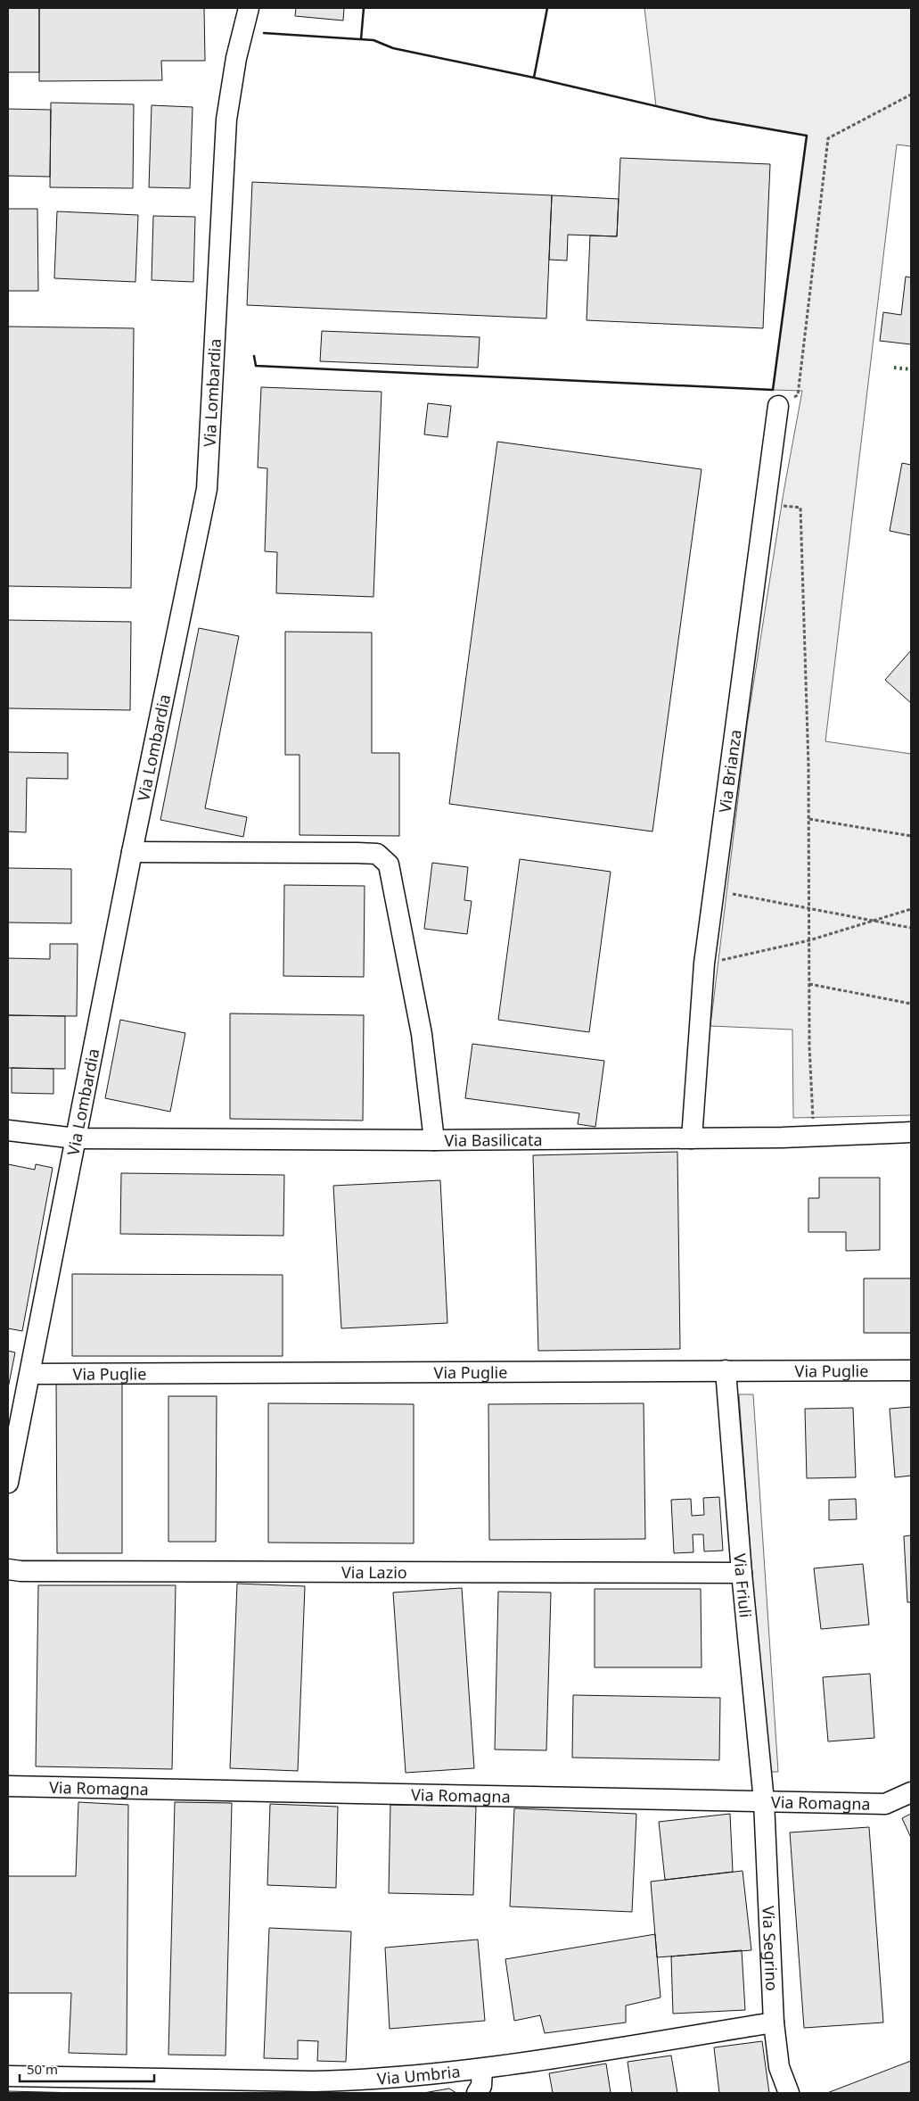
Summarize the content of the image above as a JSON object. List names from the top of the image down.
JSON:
{
  "streets": {
    "street": [
      "Via Lombardia",
      "Via Brianza",
      "Via Basilicata",
      "Via Puglie",
      "Via Lazio",
      "Via Friuli",
      "Via Romagna",
      "Via Segrino",
      "Via Umbria"
    ]
  },
  "crossings": [
    ["Via Lombardia", "Via Basilicata"],
    ["Via Lombardia", "Via Puglie"],
    ["Via Brianza", "Via Basilicata"],
    ["Via Puglie", "Via Friuli"],
    ["Via Lazio", "Via Friuli"],
    ["Via Friuli", "Via Romagna"],
    ["Via Friuli", "Via Segrino"],
    ["Via Romagna", "Via Segrino"],
    ["Via Segrino", "Via Umbria"]
  ],
  "scale_bar": "50 m"
}
